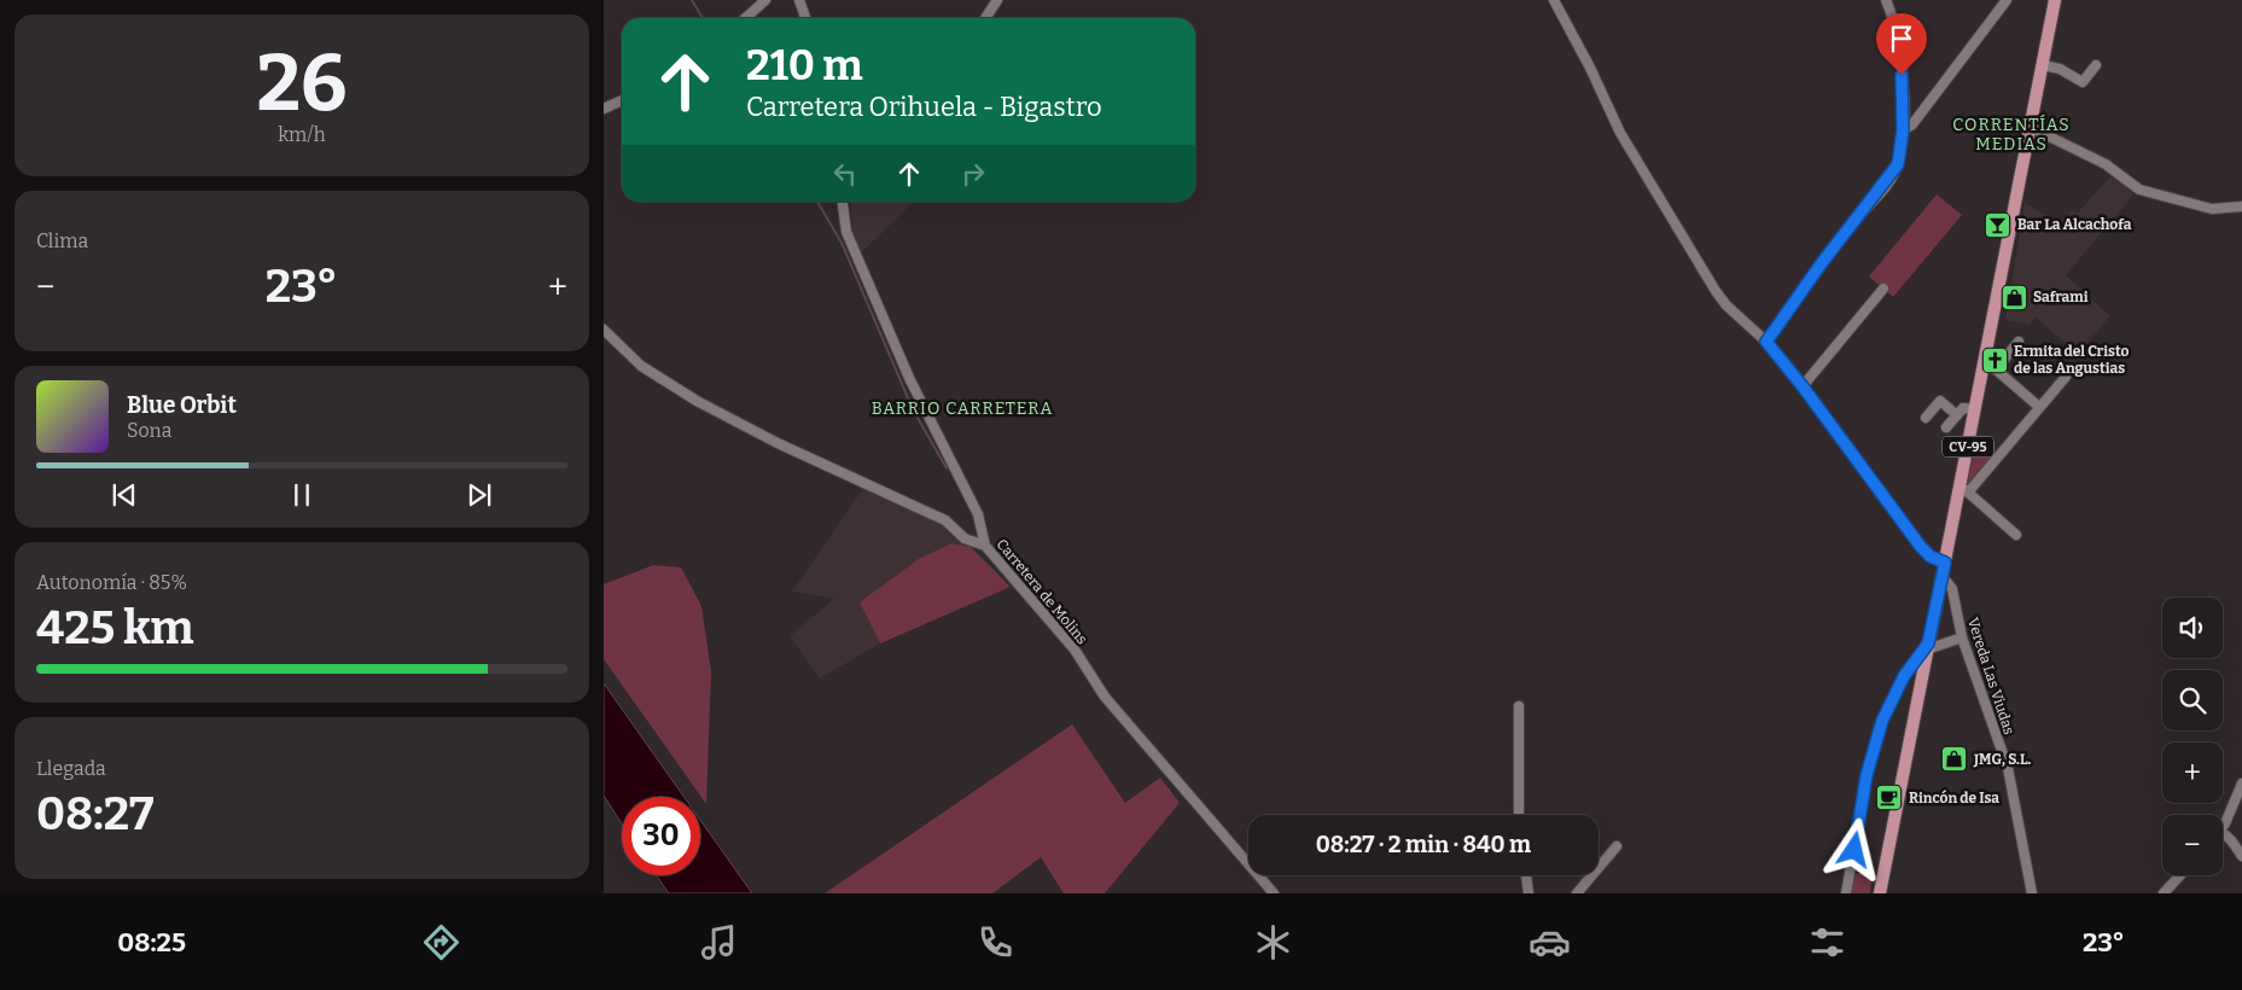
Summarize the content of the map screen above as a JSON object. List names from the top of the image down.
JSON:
{
  "streets": {
    "main road": ["CV-95"],
    "street": ["Carretera de Molins", "Vereda Las Viudas"]
  },
  "crossings": [
    ["CV-95", "Vereda Las Viudas"]
  ],
  "districts": ["CORRENTÍAS MEDIAS", "BARRIO CARRETERA"],
  "places": {
    "bar": ["Bar La Alcachofa"],
    "shop": ["Saframi", "JMG, S.L."],
    "church": ["Ermita del Cristo de las Angustias"],
    "cafe": ["Rincón de Isa"]
  },
  "page": {
    "tile": [
      ["26", "km/h"],
      "Clima",
      ["Autonomía · 85%", "425 km"],
      ["Llegada", "08:27"]
    ],
    "turn": ["210 m", "Carretera Orihuela - Bigastro"],
    "heat": ["−", "23°", "+"],
    "song": ["Blue Orbit", "Sona"],
    "map_buttons": ["+", "−"],
    "limit": "30",
    "trip": "08:27 · 2 min · 840 m",
    "tabs": ["08:25", "23°"]
  }
}
